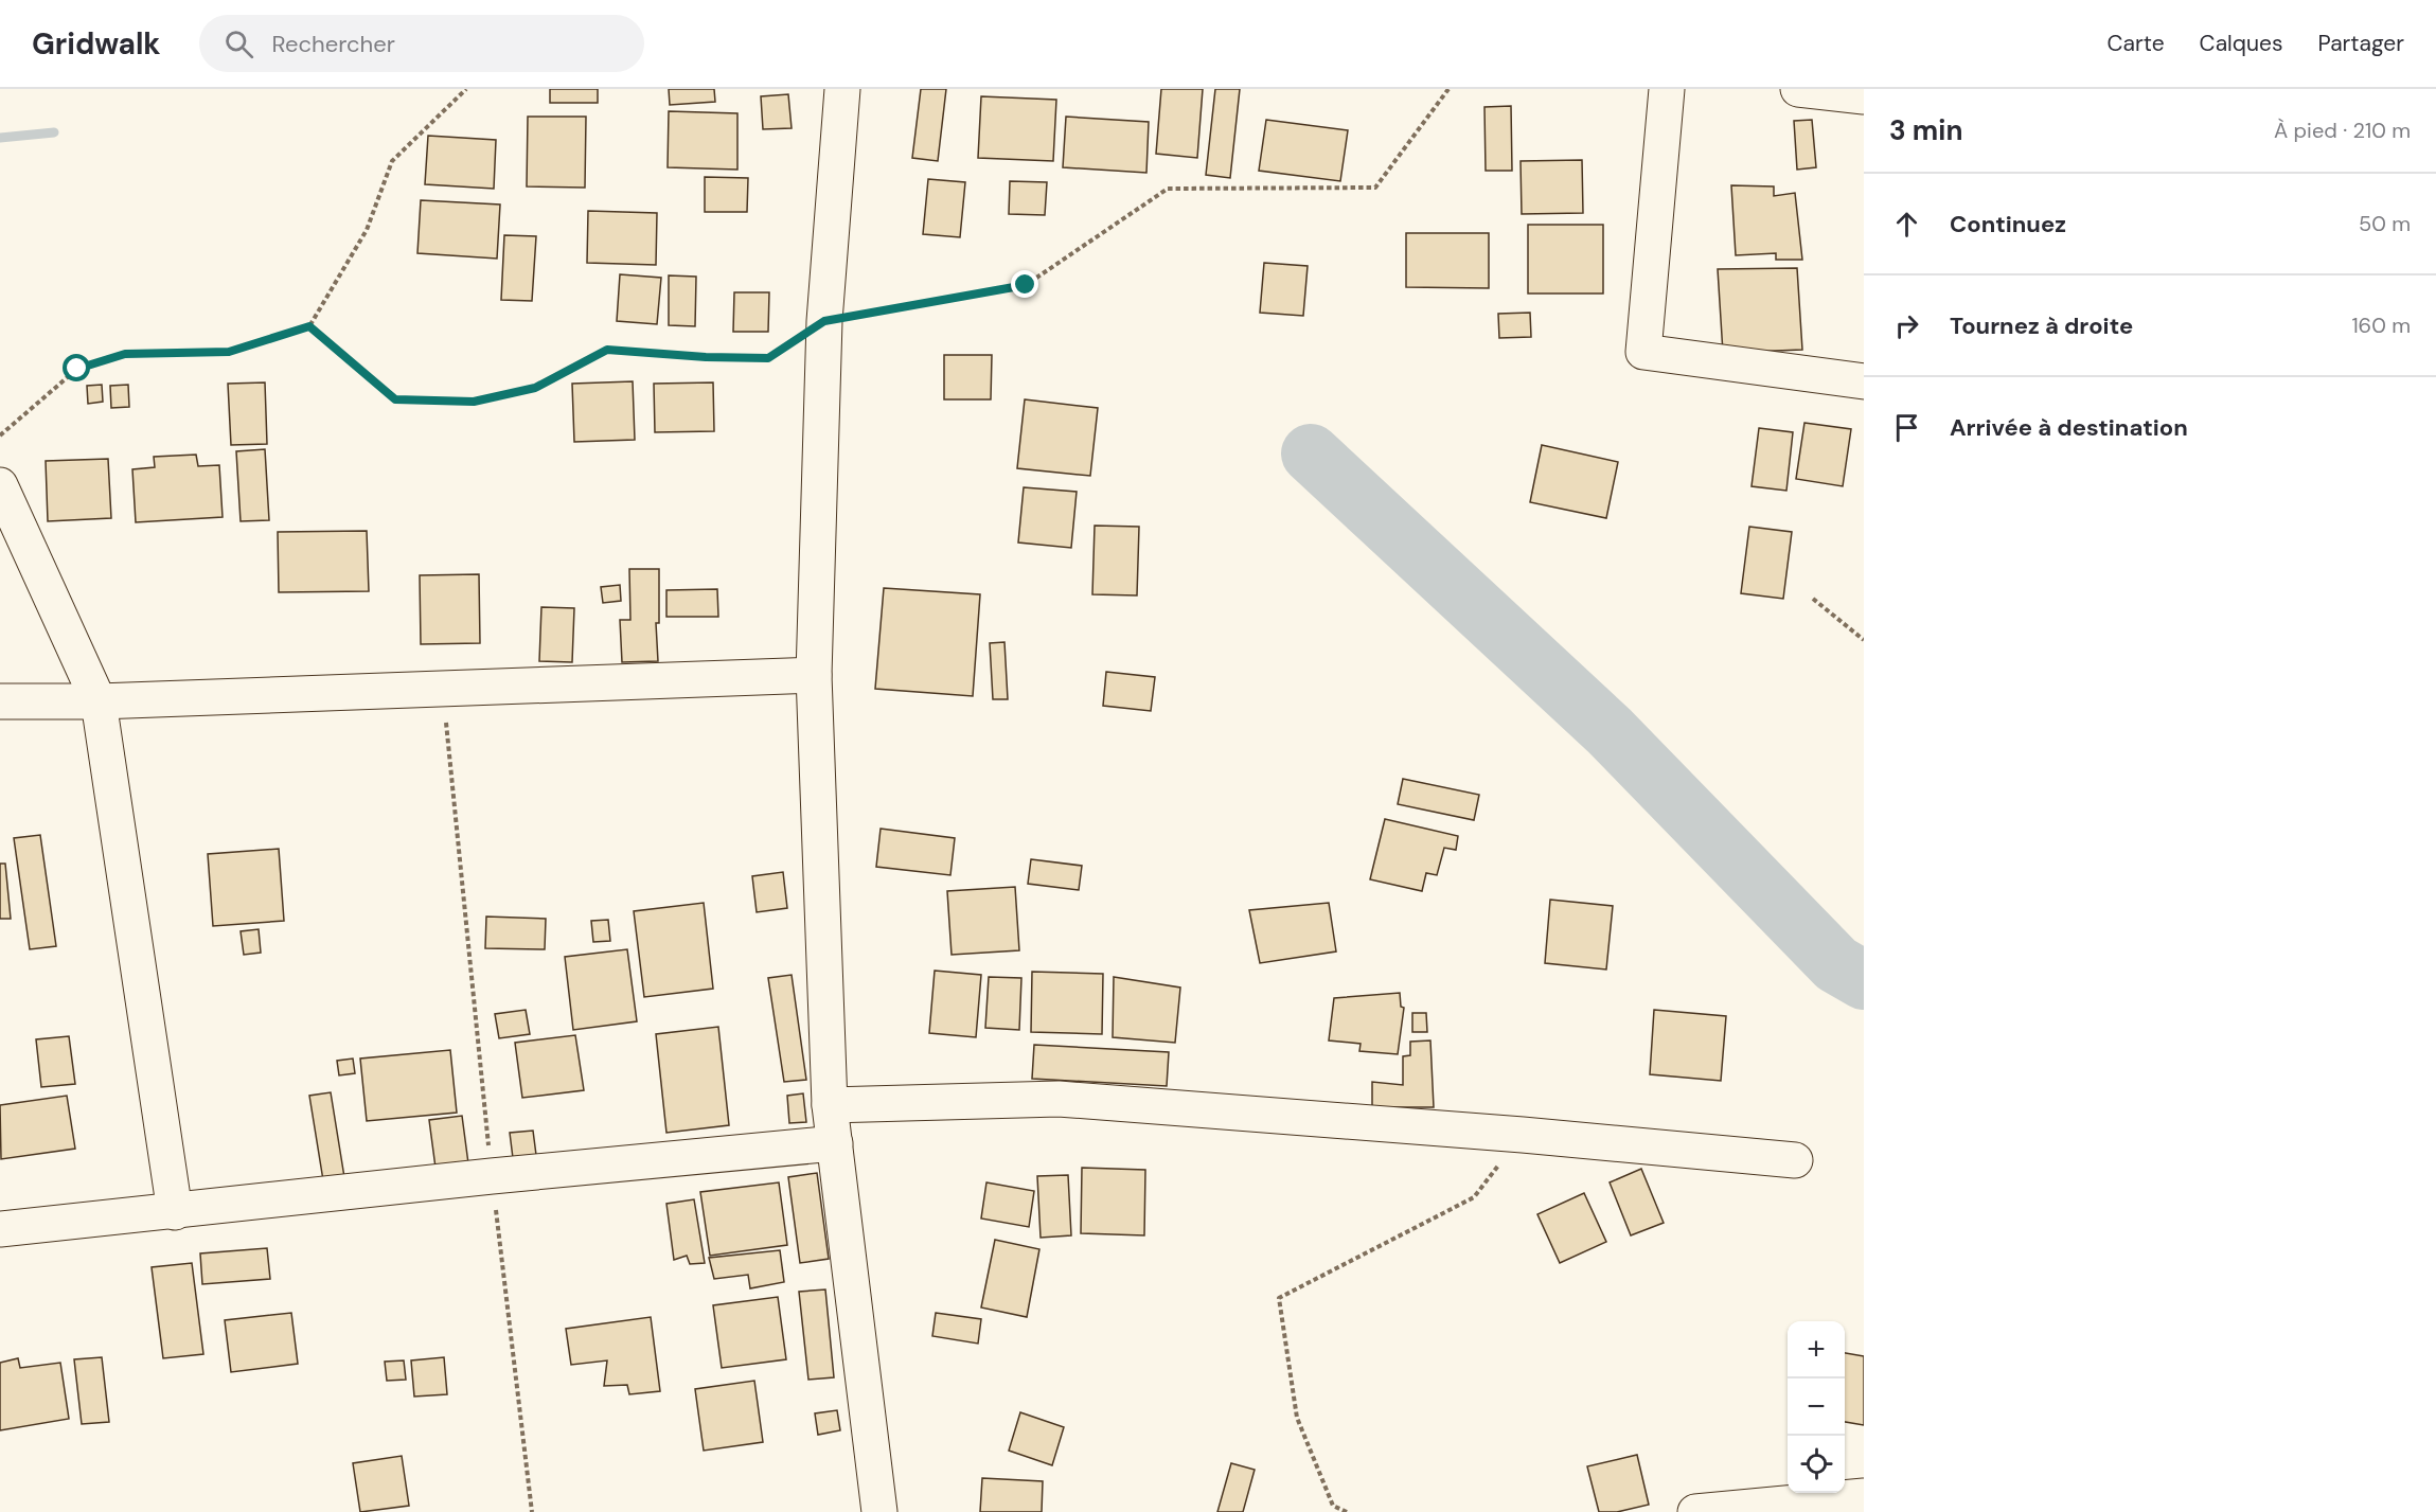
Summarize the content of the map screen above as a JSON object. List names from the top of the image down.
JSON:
{
  "page": {
    "header": "Gridwalk",
    "search": "Rechercher",
    "nav": ["Carte", "Calques", "Partager"],
    "heading": ["3 min", "À pied · 210 m"],
    "list": [
      ["Continuez", "50 m"],
      ["Tournez à droite", "160 m"],
      "Arrivée à destination"
    ],
    "map_buttons": ["+", "−"]
  }
}
